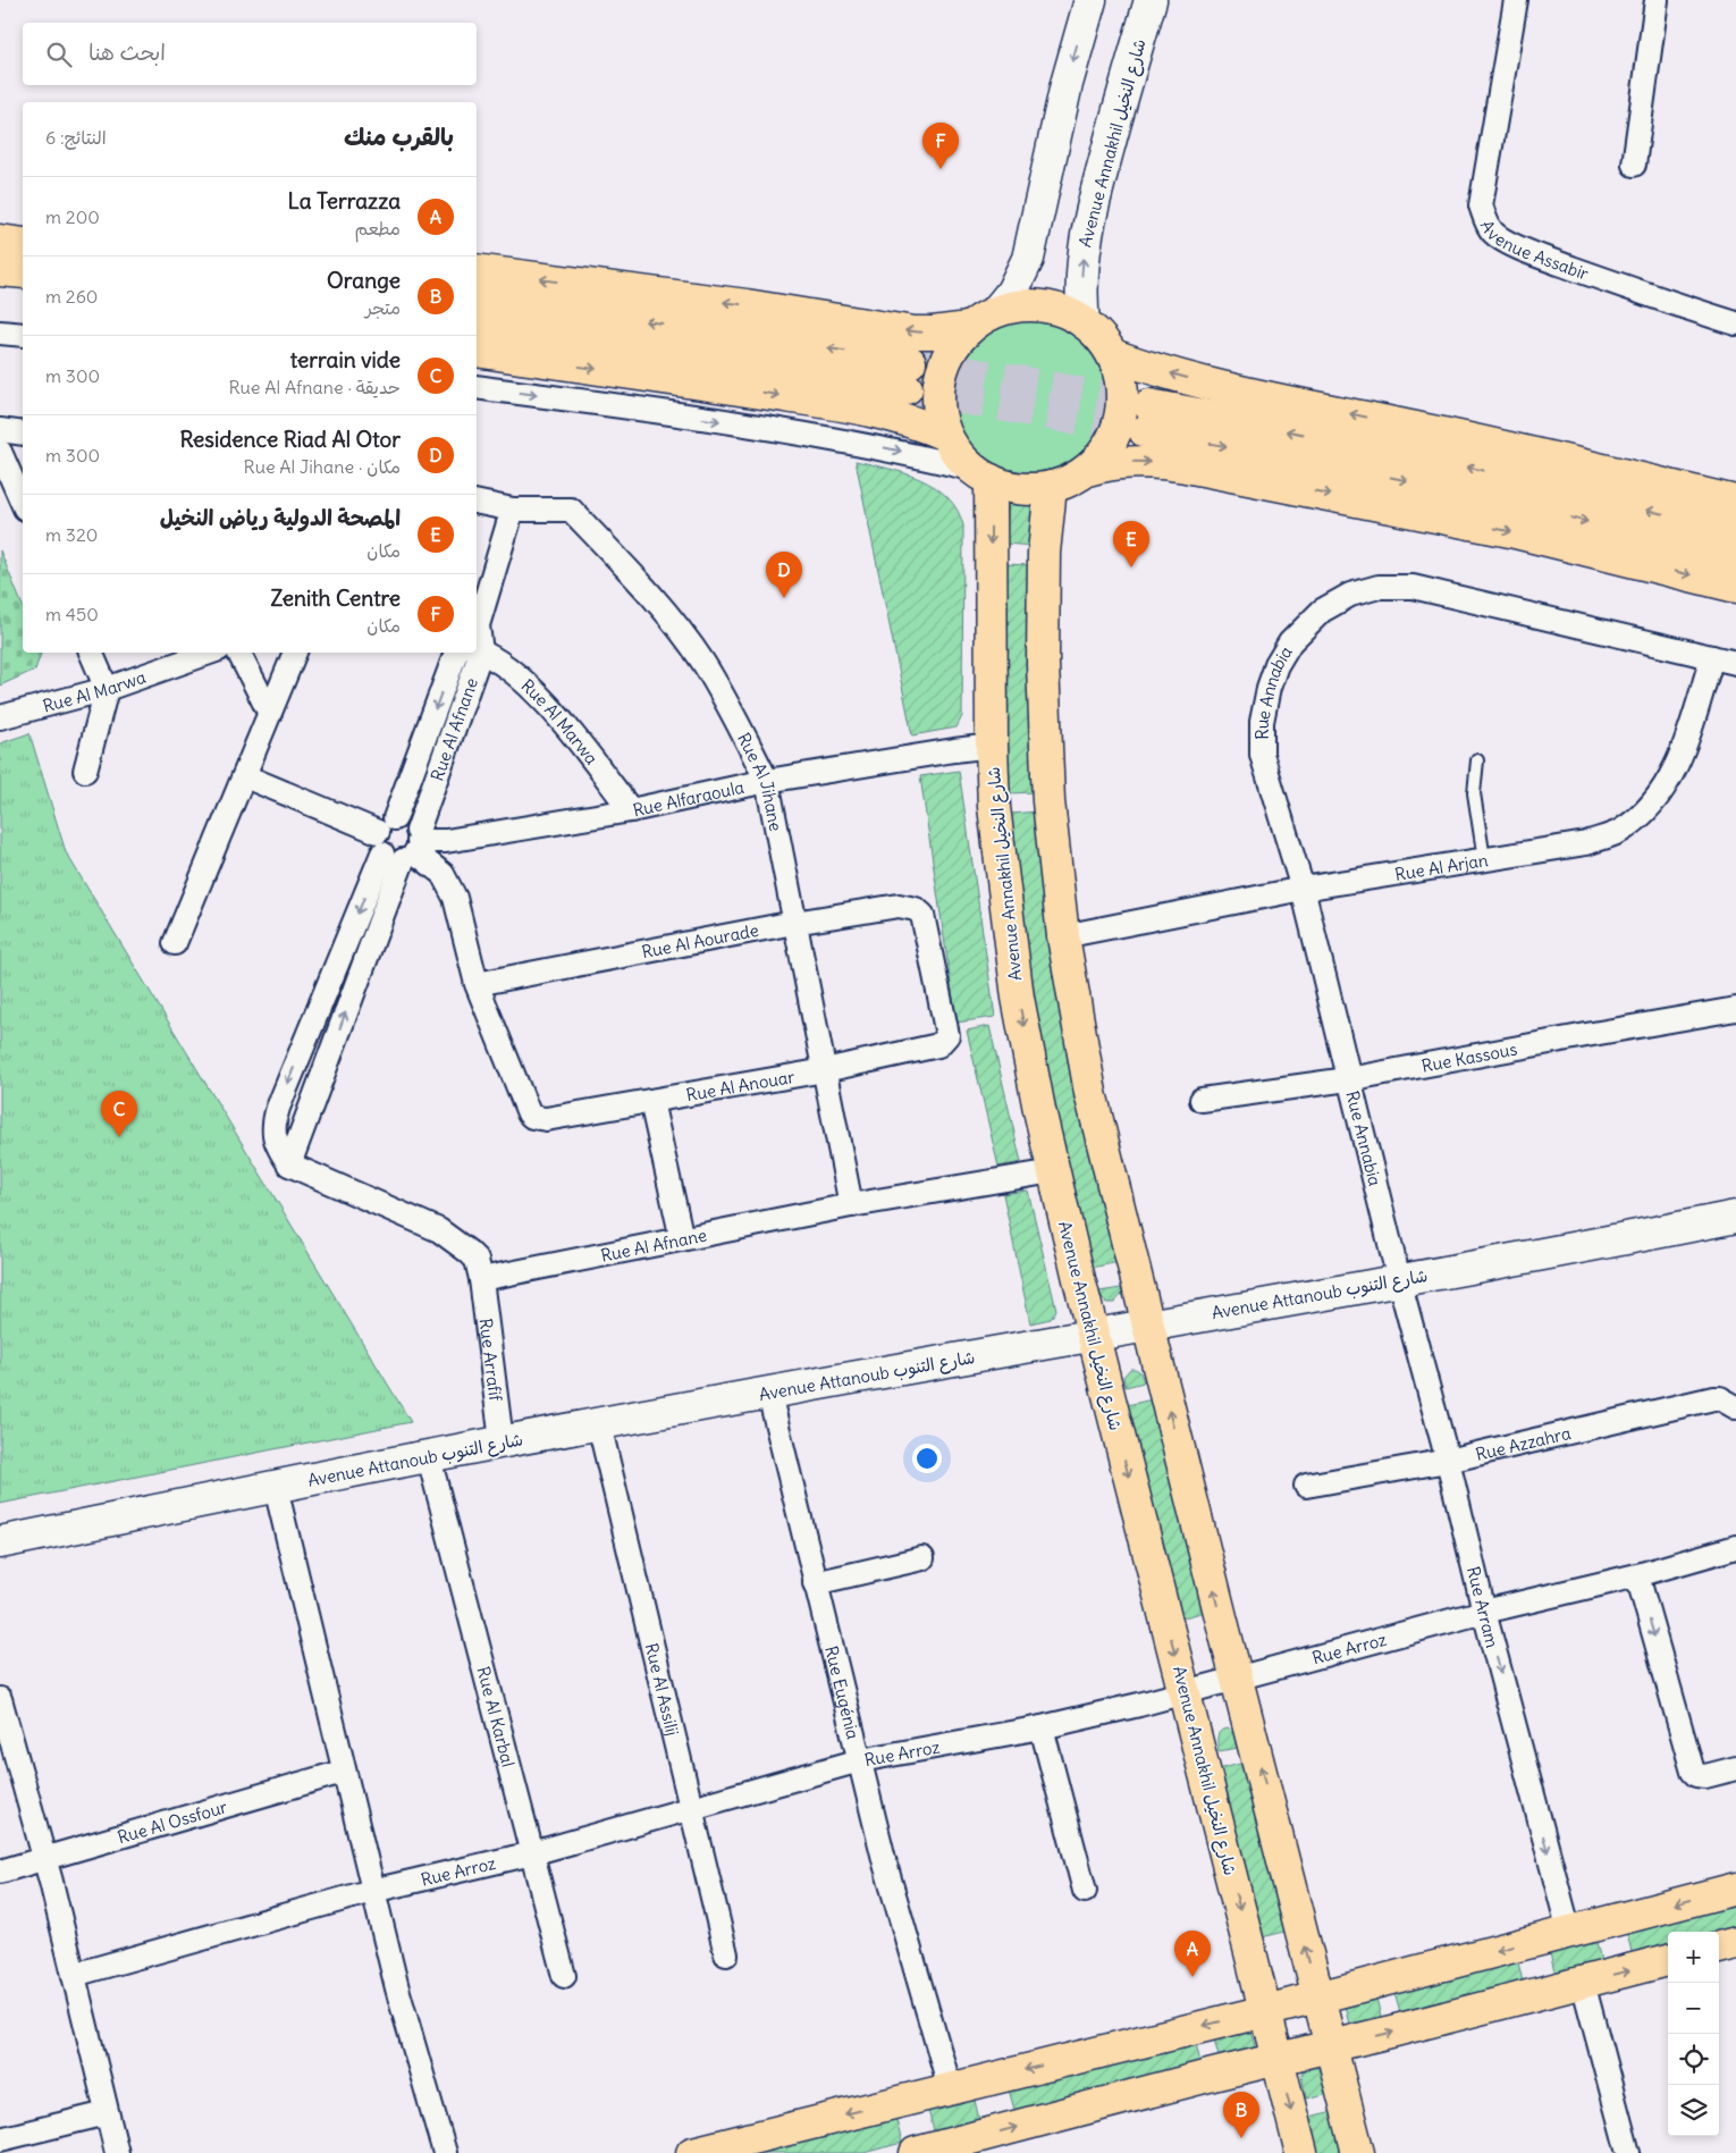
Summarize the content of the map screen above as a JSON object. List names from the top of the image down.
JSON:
{
  "streets": {
    "main road": ["Avenue Annakhil شارع النخيل"],
    "street": [
      "Avenue Assabir",
      "Rue Al Marwa",
      "Rue Annabia",
      "Rue Al Afnane",
      "Rue Al Jihane",
      "Rue Alfaraoula",
      "Rue Al Arjan",
      "Rue Al Aourade",
      "Rue Kassous",
      "Rue Al Anouar",
      "Avenue Attanoub شارع التنوب",
      "Rue Arrafif",
      "Rue Azzahra",
      "Rue Arram",
      "Rue Arroz",
      "Rue Al Assilij",
      "Rue Eugénia",
      "Rue Al Karbal",
      "Rue Al Ossfour"
    ]
  },
  "crossings": [
    ["Avenue Annakhil شارع النخيل", "Rue Al Afnane"],
    ["Avenue Annakhil شارع النخيل", "Rue Alfaraoula"],
    ["Avenue Annakhil شارع النخيل", "Avenue Attanoub شارع التنوب"],
    ["Avenue Annakhil شارع النخيل", "Rue Arroz"],
    ["Rue Al Marwa", "Rue Al Afnane"],
    ["Rue Al Marwa", "Rue Alfaraoula"],
    ["Rue Annabia", "Rue Al Arjan"],
    ["Rue Annabia", "Rue Kassous"],
    ["Rue Annabia", "Avenue Attanoub شارع التنوب"],
    ["Rue Annabia", "Rue Arram"],
    ["Rue Al Afnane", "Rue Al Jihane"],
    ["Rue Al Afnane", "Rue Alfaraoula"],
    ["Rue Al Afnane", "Rue Arrafif"],
    ["Rue Al Jihane", "Rue Alfaraoula"],
    ["Rue Al Jihane", "Rue Al Aourade"],
    ["Rue Al Jihane", "Rue Al Anouar"],
    ["Rue Al Aourade", "Rue Al Anouar"],
    ["Avenue Attanoub شارع التنوب", "Rue Arrafif"],
    ["Avenue Attanoub شارع التنوب", "Rue Arram"],
    ["Avenue Attanoub شارع التنوب", "Rue Al Assilij"],
    ["Avenue Attanoub شارع التنوب", "Rue Eugénia"],
    ["Avenue Attanoub شارع التنوب", "Rue Al Karbal"],
    ["Rue Azzahra", "Rue Arram"],
    ["Rue Arram", "Rue Arroz"],
    ["Rue Arroz", "Rue Al Assilij"],
    ["Rue Arroz", "Rue Eugénia"],
    ["Rue Arroz", "Rue Al Karbal"]
  ],
  "one_way": ["Rue Arram"],
  "page": {
    "search": "ابحث هنا",
    "heading": ["بالقرب منك", "النتائج: 6"],
    "pins": [
      "F",
      "E",
      "D",
      "C",
      "A",
      "B"
    ],
    "list": [
      {
        "mark": "A",
        "name": "La Terrazza",
        "note": "مطعم",
        "value": "200 m"
      },
      {
        "mark": "B",
        "name": "Orange",
        "note": "متجر",
        "value": "260 m"
      },
      {
        "mark": "C",
        "name": "terrain vide",
        "note": "حديقة · Rue Al Afnane",
        "value": "300 m"
      },
      {
        "mark": "D",
        "name": "Residence Riad Al Otor",
        "note": "مكان · Rue Al Jihane",
        "value": "300 m"
      },
      {
        "mark": "E",
        "name": "المصحة الدولية رياض النخيل",
        "note": "مكان",
        "value": "320 m"
      },
      {
        "mark": "F",
        "name": "Zenith Centre",
        "note": "مكان",
        "value": "450 m"
      }
    ],
    "map_buttons": ["+", "−"]
  }
}
